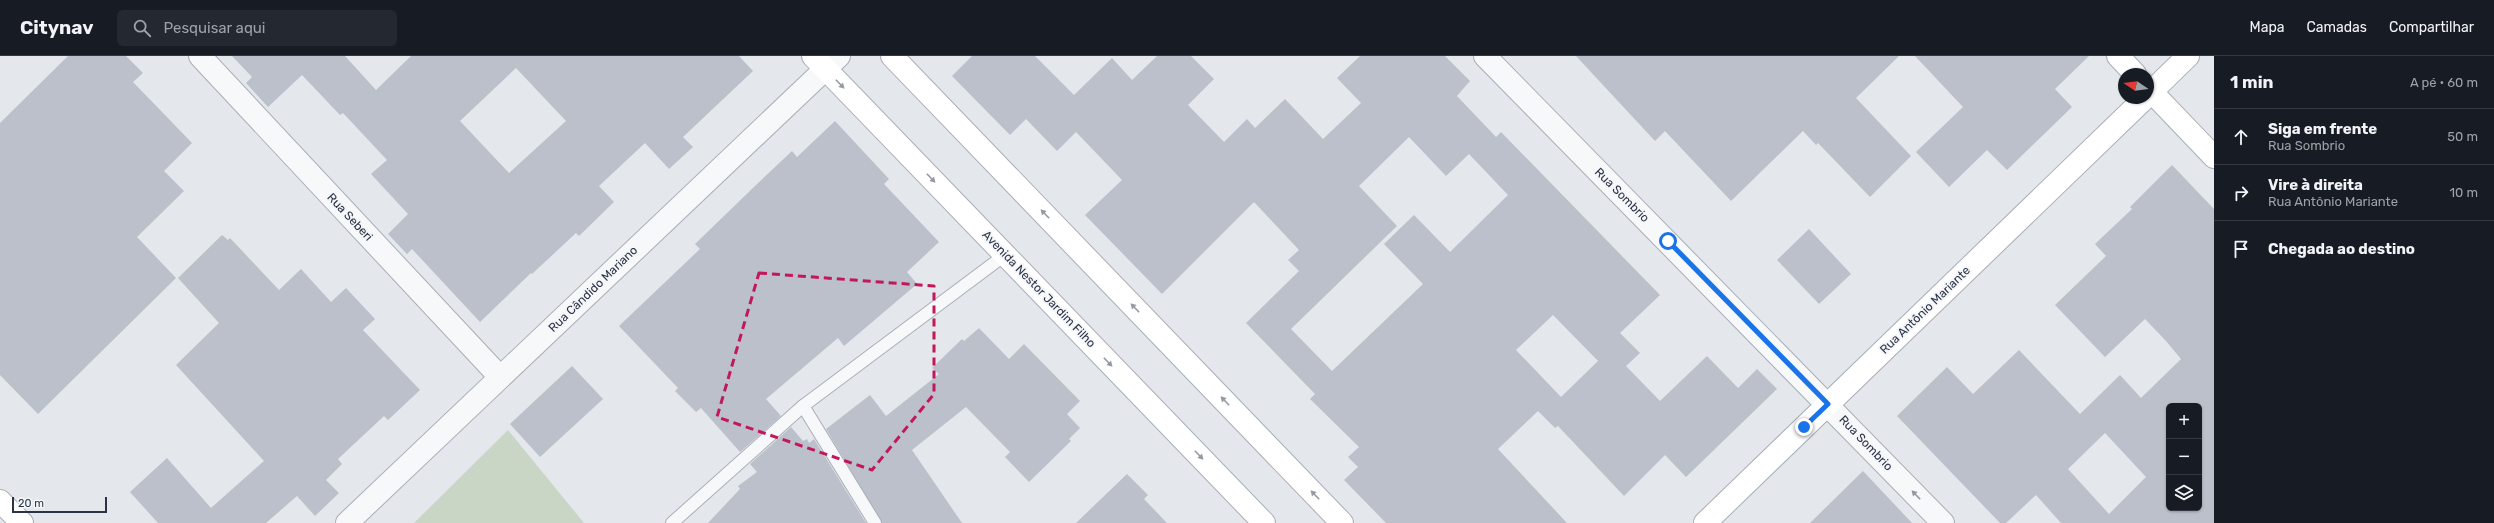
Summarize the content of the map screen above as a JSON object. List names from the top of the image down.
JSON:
{
  "streets": {
    "main road": ["Avenida Nestor Jardim Filho", "Rua Antônio Mariante"],
    "street": ["Rua Sombrio", "Rua Seberi", "Rua Cândido Mariano"]
  },
  "crossings": [
    ["Rua Sombrio", "Rua Antônio Mariante"],
    ["Rua Seberi", "Rua Cândido Mariano"],
    ["Rua Cândido Mariano", "Avenida Nestor Jardim Filho"]
  ],
  "scale_bar": "20 m",
  "north": "left",
  "page": {
    "header": "Citynav",
    "search": "Pesquisar aqui",
    "nav": ["Mapa", "Camadas", "Compartilhar"],
    "heading": ["1 min", "A pé · 60 m"],
    "list": [
      ["Siga em frente", "Rua Sombrio", "50 m"],
      ["Vire à direita", "Rua Antônio Mariante", "10 m"],
      "Chegada ao destino"
    ],
    "map_buttons": ["+", "−"],
    "scale": "20 m"
  }
}
